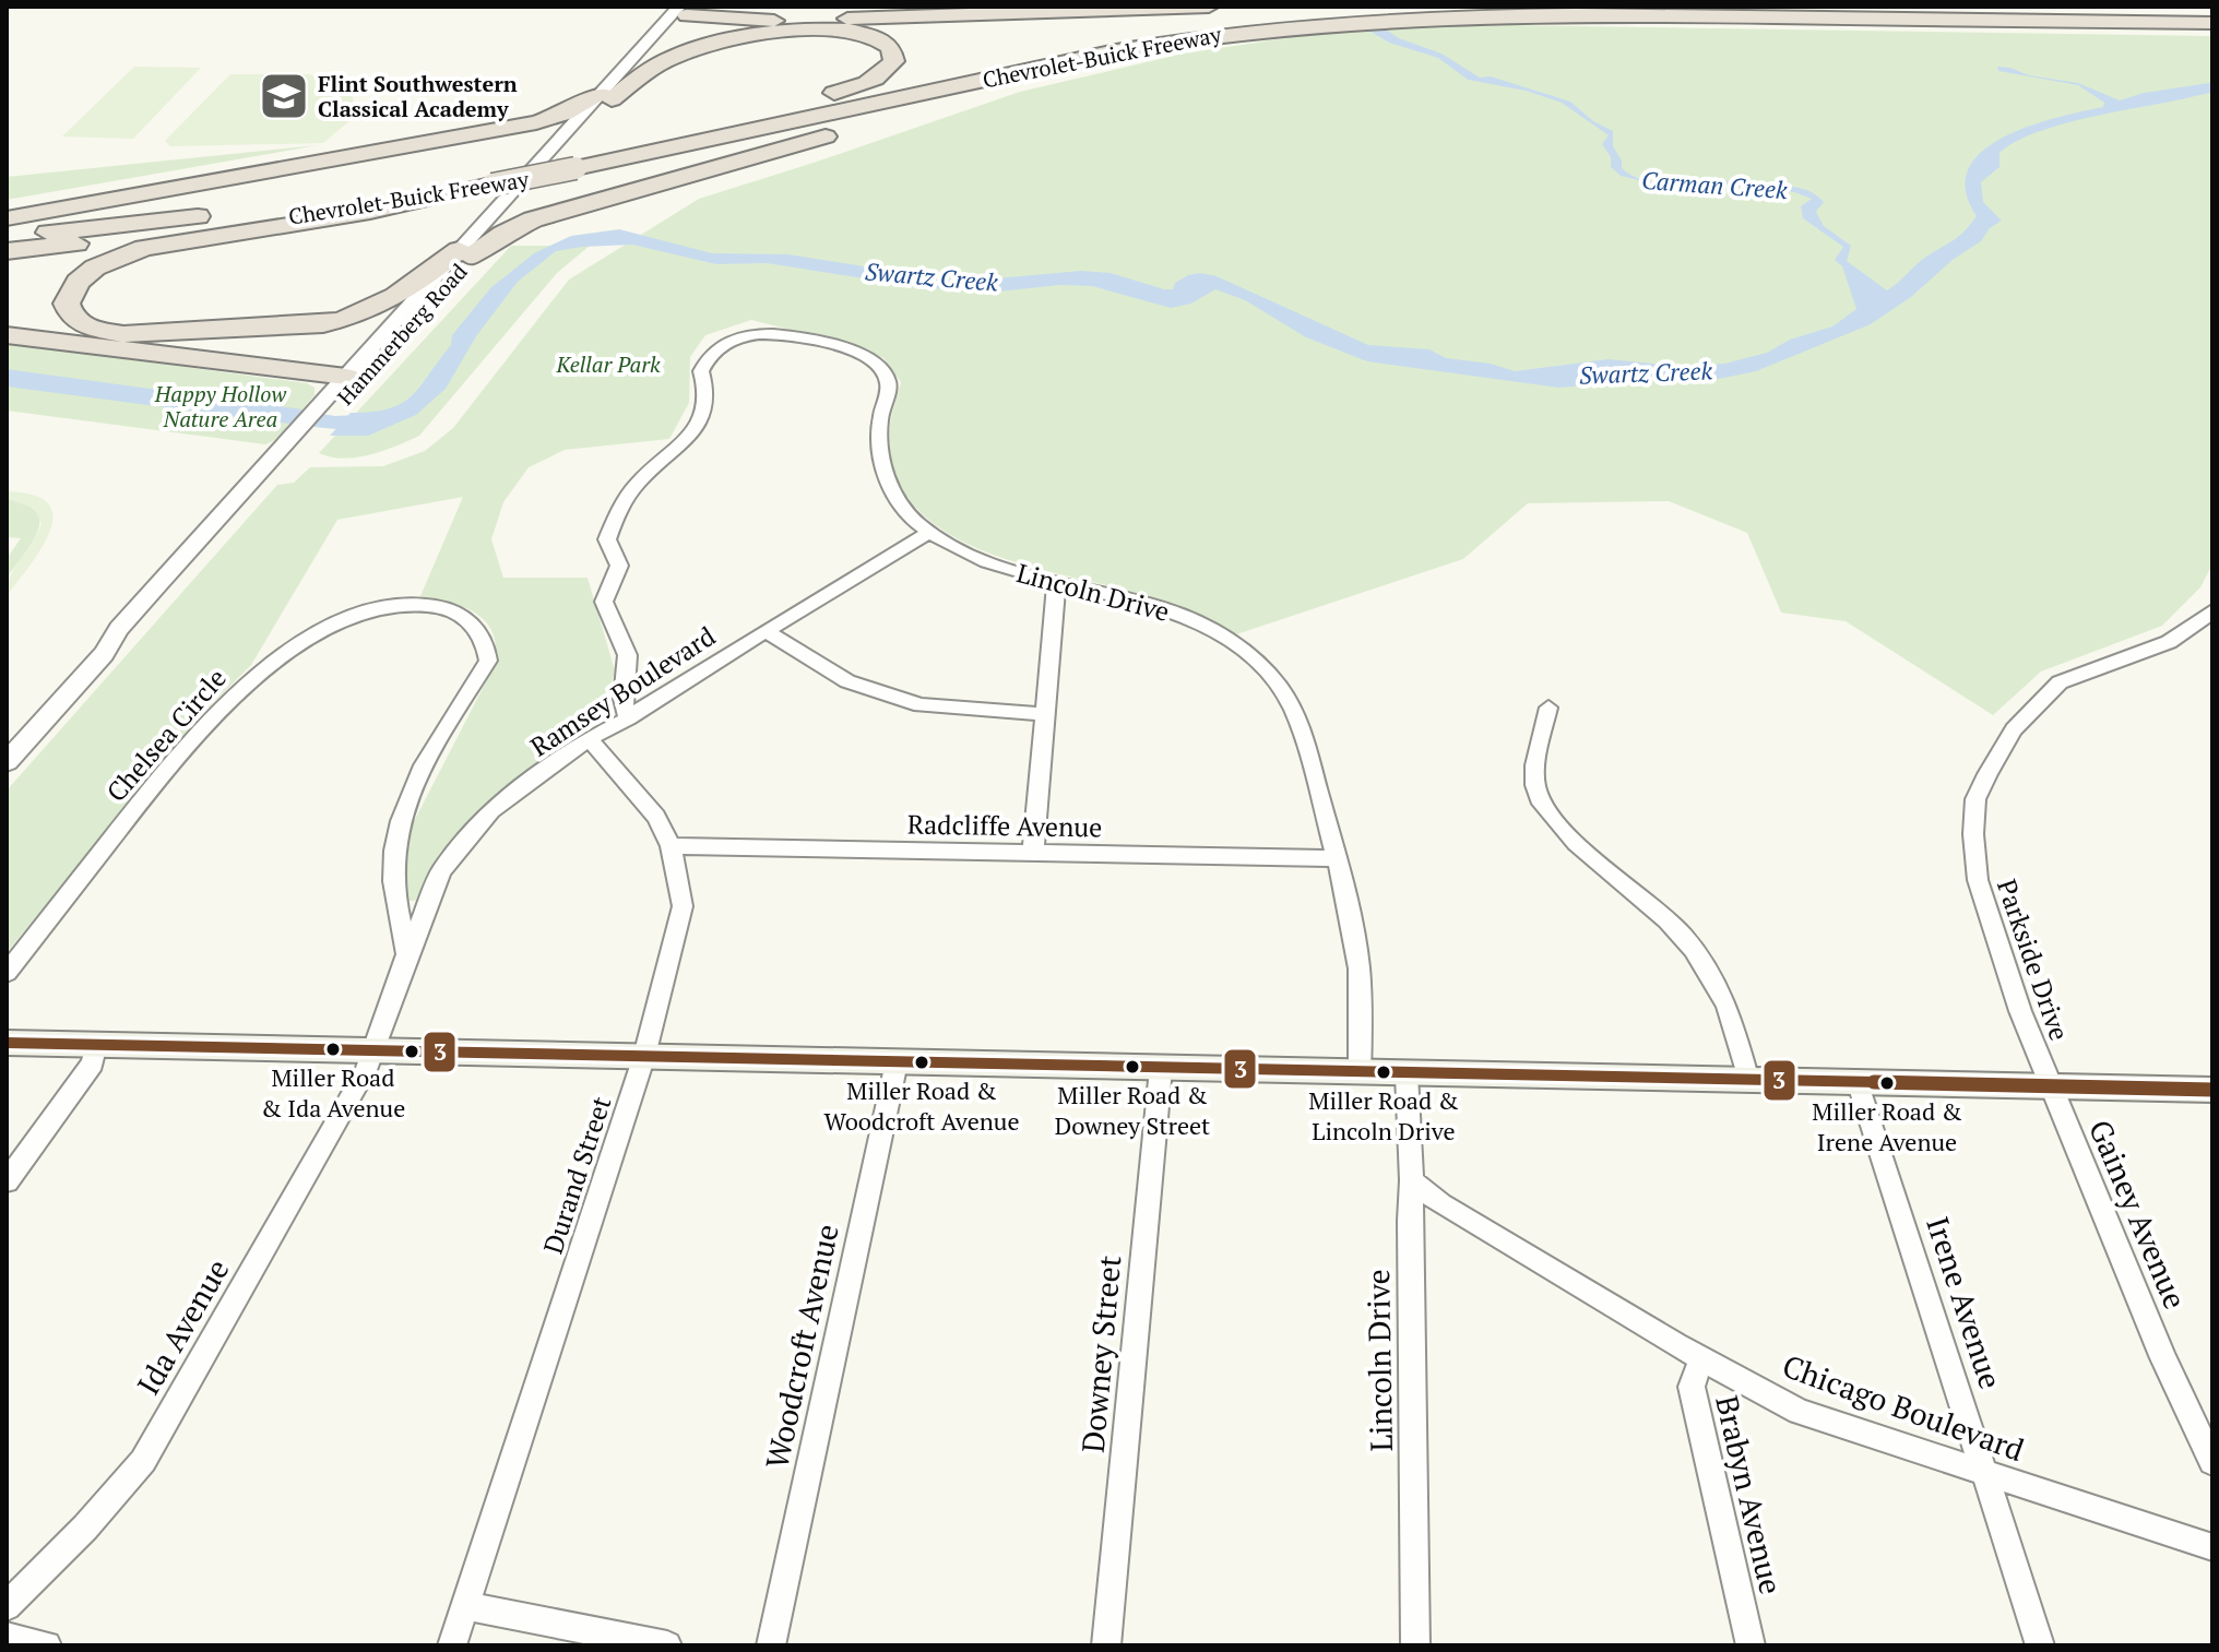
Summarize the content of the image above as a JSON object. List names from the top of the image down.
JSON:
{
  "streets": {
    "highway": ["Chevrolet-Buick Freeway"],
    "street": [
      "Hammerberg Road",
      "Lincoln Drive",
      "Ramsey Boulevard",
      "Chelsea Circle",
      "Radcliffe Avenue",
      "Parkside Drive",
      "Durand Street",
      "Gainey Avenue",
      "Irene Avenue",
      "Ida Avenue",
      "Woodcroft Avenue",
      "Downey Street",
      "Chicago Boulevard",
      "Brabyn Avenue"
    ]
  },
  "crossings": [
    ["Lincoln Drive", "Ramsey Boulevard"],
    ["Lincoln Drive", "Radcliffe Avenue"],
    ["Lincoln Drive", "Chicago Boulevard"],
    ["Ramsey Boulevard", "Chelsea Circle"],
    ["Ramsey Boulevard", "Durand Street"],
    ["Ramsey Boulevard", "Ida Avenue"],
    ["Radcliffe Avenue", "Durand Street"],
    ["Parkside Drive", "Gainey Avenue"],
    ["Irene Avenue", "Chicago Boulevard"],
    ["Chicago Boulevard", "Brabyn Avenue"]
  ],
  "water": ["Carman Creek", "Swartz Creek"],
  "parks": ["Kellar Park", "Happy Hollow Nature Area"],
  "places": {
    "school or university": ["Flint Southwestern Classical Academy"],
    "other": [
      "Miller Road & Ida Avenue",
      "Miller Road & Woodcroft Avenue",
      "Miller Road & Downey Street",
      "Miller Road & Lincoln Drive",
      "Miller Road & Irene Avenue"
    ]
  },
  "lines": ["transit line 3"]
}
